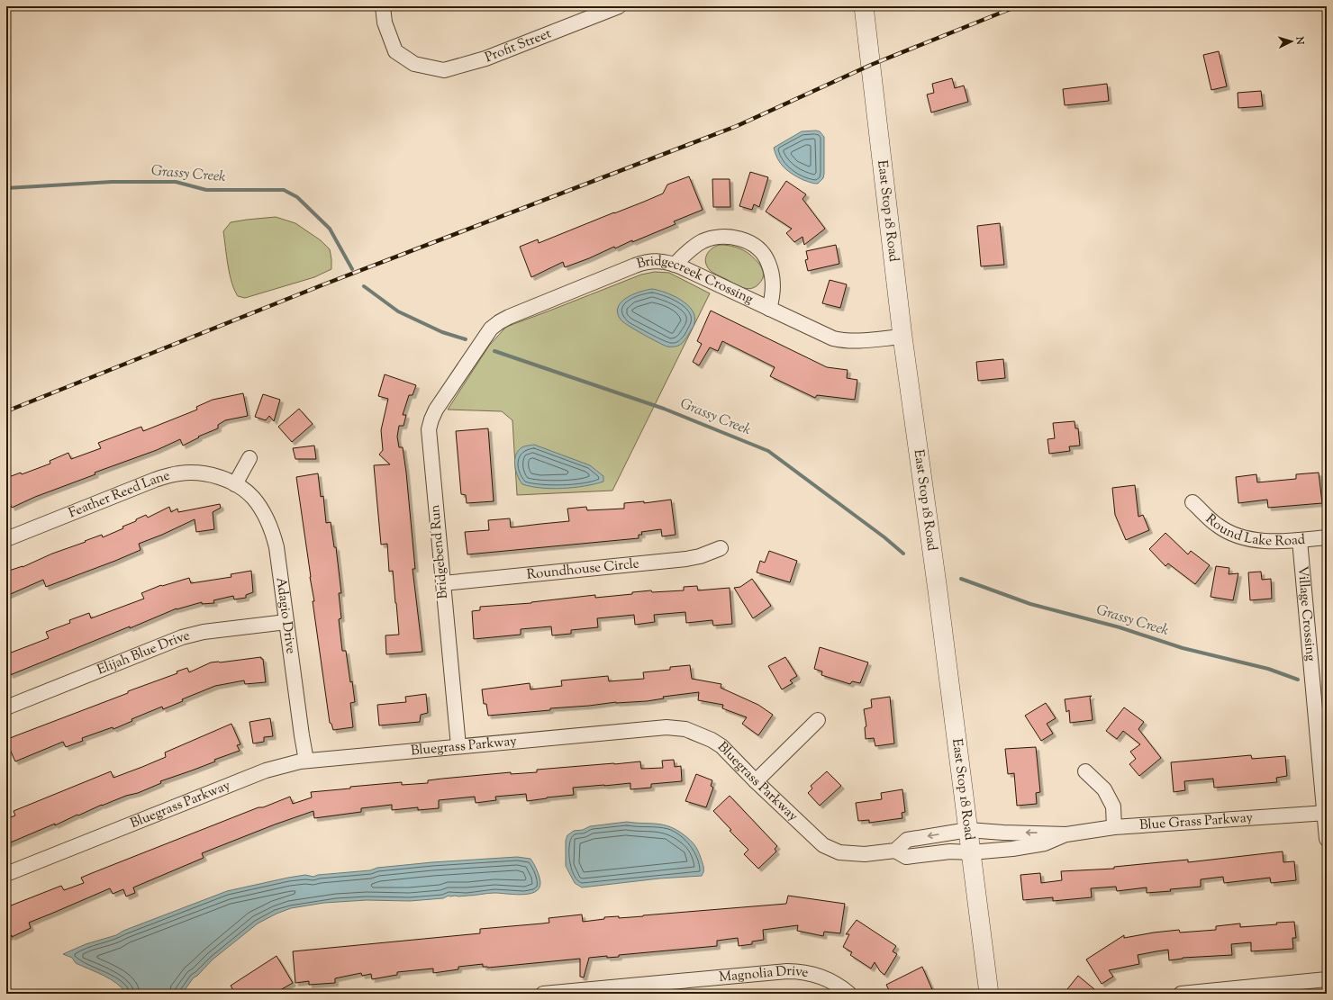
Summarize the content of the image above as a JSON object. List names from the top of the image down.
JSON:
{
  "streets": {
    "street": [
      "Profit Street",
      "East Stop 18 Road",
      "Bridgecreek Crossing",
      "Feather Reed Lane",
      "Round Lake Road",
      "Bridgebend Run",
      "Roundhouse Circle",
      "Village Crossing",
      "Adagio Drive",
      "Elijah Blue Drive",
      "Bluegrass Parkway",
      "Blue Grass Parkway",
      "Magnolia Drive"
    ]
  },
  "crossings": [
    ["East Stop 18 Road", "Bridgecreek Crossing"],
    ["East Stop 18 Road", "Bluegrass Parkway"],
    ["East Stop 18 Road", "Blue Grass Parkway"],
    ["Bridgecreek Crossing", "Bridgebend Run"],
    ["Feather Reed Lane", "Adagio Drive"],
    ["Round Lake Road", "Village Crossing"],
    ["Bridgebend Run", "Roundhouse Circle"],
    ["Bridgebend Run", "Bluegrass Parkway"],
    ["Village Crossing", "Blue Grass Parkway"],
    ["Adagio Drive", "Elijah Blue Drive"],
    ["Adagio Drive", "Bluegrass Parkway"],
    ["Bluegrass Parkway", "Blue Grass Parkway"]
  ],
  "water": ["Grassy Creek"],
  "north": "right"
}
